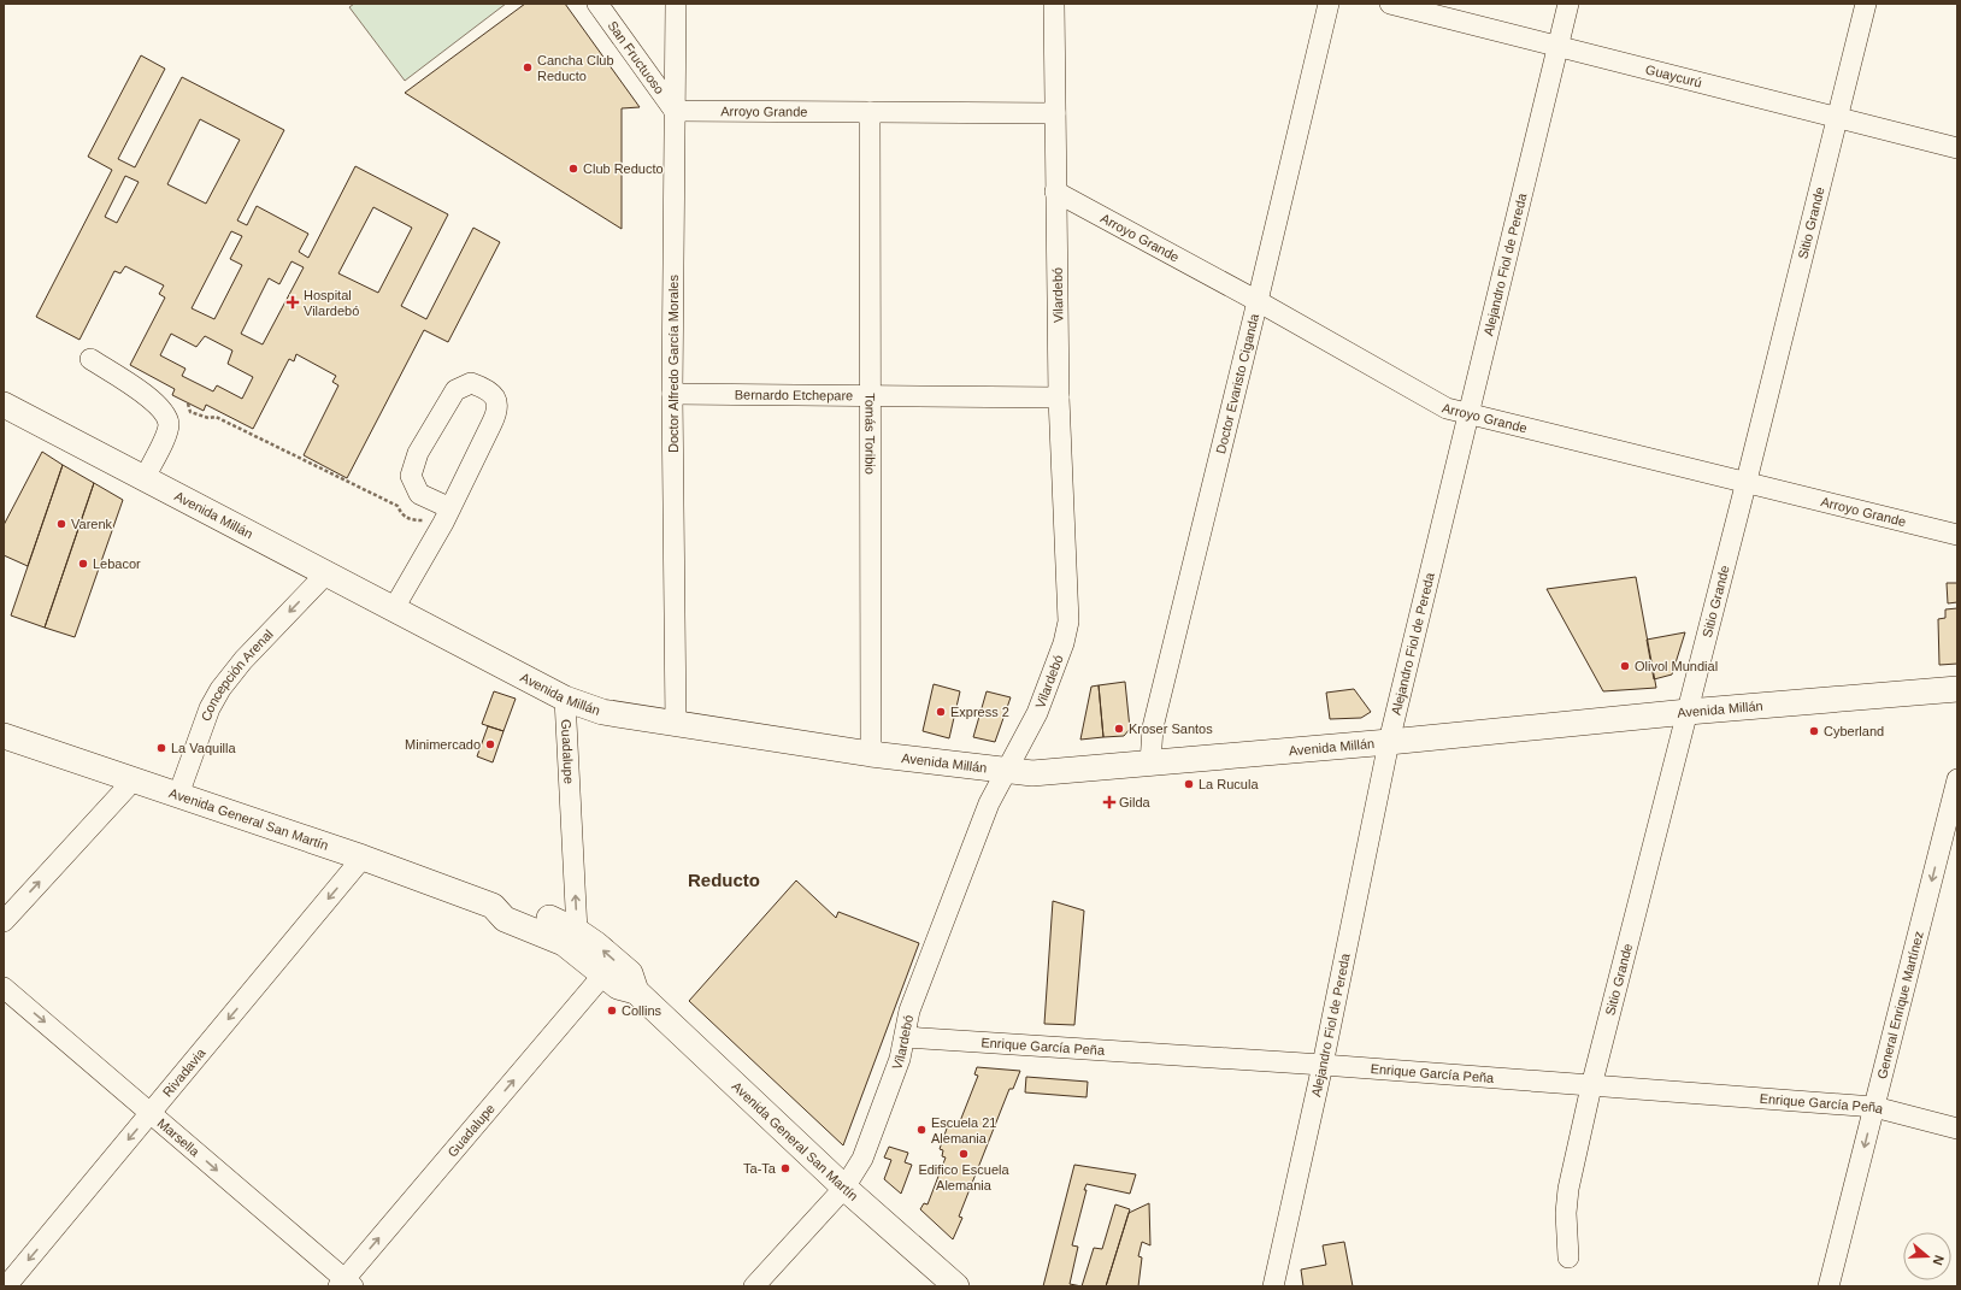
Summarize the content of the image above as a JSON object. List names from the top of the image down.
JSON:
{
  "streets": {
    "main road": ["Avenida Millán", "Avenida General San Martín"],
    "street": [
      "San Fructuoso",
      "Guaycurú",
      "Arroyo Grande",
      "Sitio Grande",
      "Alejandro Fiol de Pereda",
      "Vilardebó",
      "Doctor Alfredo García Morales",
      "Doctor Evaristo Ciganda",
      "Bernardo Etchepare",
      "Tomás Toribio",
      "Concepción Arenal",
      "Guadalupe",
      "General Enrique Martínez",
      "Enrique García Peña",
      "Rivadavia",
      "Marsella"
    ]
  },
  "crossings": [
    ["San Fructuoso", "Arroyo Grande"],
    ["San Fructuoso", "Doctor Alfredo García Morales"],
    ["Guaycurú", "Sitio Grande"],
    ["Guaycurú", "Alejandro Fiol de Pereda"],
    ["Arroyo Grande", "Sitio Grande"],
    ["Arroyo Grande", "Alejandro Fiol de Pereda"],
    ["Arroyo Grande", "Vilardebó"],
    ["Arroyo Grande", "Doctor Alfredo García Morales"],
    ["Arroyo Grande", "Doctor Evaristo Ciganda"],
    ["Arroyo Grande", "Tomás Toribio"],
    ["Sitio Grande", "Avenida Millán"],
    ["Sitio Grande", "Enrique García Peña"],
    ["Alejandro Fiol de Pereda", "Avenida Millán"],
    ["Alejandro Fiol de Pereda", "Enrique García Peña"],
    ["Vilardebó", "Bernardo Etchepare"],
    ["Vilardebó", "Avenida Millán"],
    ["Vilardebó", "Avenida General San Martín"],
    ["Vilardebó", "Enrique García Peña"],
    ["Doctor Alfredo García Morales", "Bernardo Etchepare"],
    ["Doctor Alfredo García Morales", "Avenida Millán"],
    ["Doctor Evaristo Ciganda", "Avenida Millán"],
    ["Bernardo Etchepare", "Tomás Toribio"],
    ["Tomás Toribio", "Avenida Millán"],
    ["Avenida Millán", "Concepción Arenal"],
    ["Avenida Millán", "Guadalupe"],
    ["Concepción Arenal", "Avenida General San Martín"],
    ["Guadalupe", "Avenida General San Martín"],
    ["Guadalupe", "Marsella"],
    ["Avenida General San Martín", "Rivadavia"],
    ["General Enrique Martínez", "Enrique García Peña"],
    ["Rivadavia", "Marsella"]
  ],
  "one_way": [
    "Concepción Arenal",
    "Guadalupe",
    "General Enrique Martínez",
    "Rivadavia",
    "Marsella"
  ],
  "districts": ["Reducto"],
  "places": {
    "other": [
      "Cancha Club Reducto",
      "Club Reducto",
      "Varenk",
      "Lebacor",
      "Olivol Mundial",
      "Express 2",
      "Kroser Santos",
      "Cyberland",
      "Minimercado",
      "La Vaquilla",
      "La Rucula",
      "Collins",
      "Escuela 21 Alemania",
      "Edifico Escuela Alemania",
      "Ta-Ta"
    ],
    "health": ["Hospital Vilardebó", "Gilda"]
  },
  "north": "right"
}
